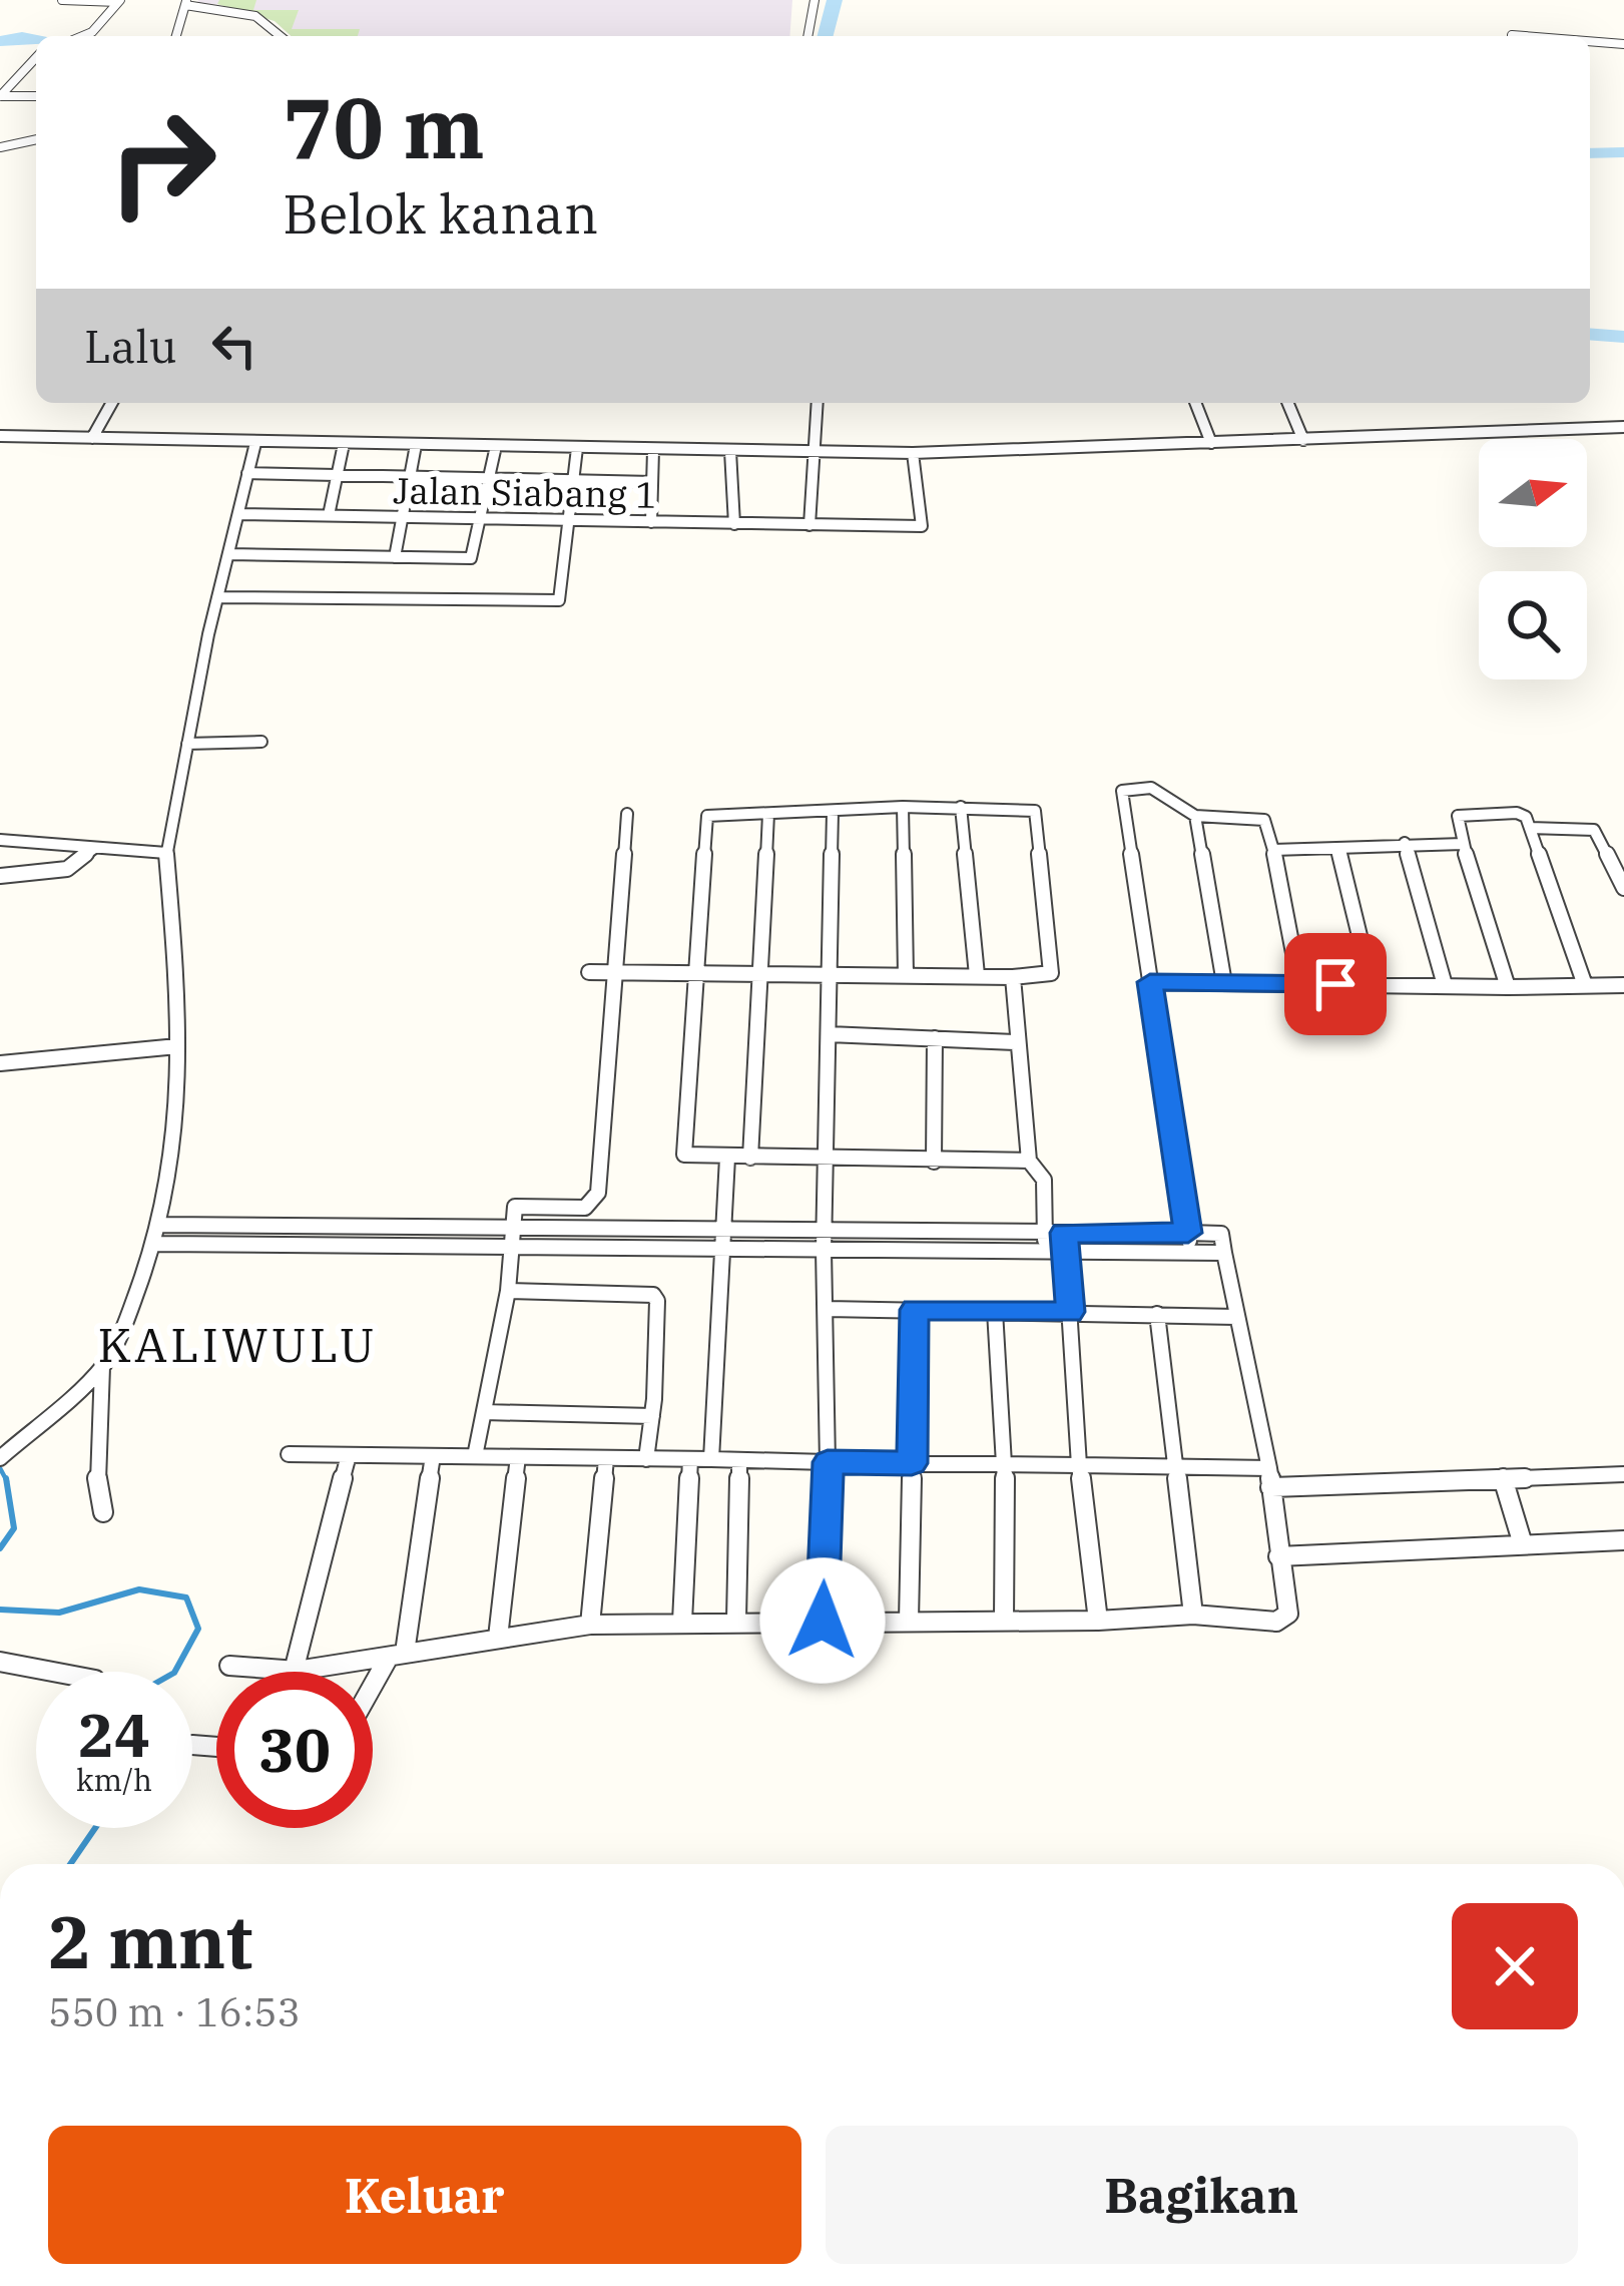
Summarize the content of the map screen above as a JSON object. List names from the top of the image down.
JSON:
{
  "streets": {
    "street": ["Jalan Siabang 1"]
  },
  "districts": ["KALIWULU"],
  "north": "right",
  "page": {
    "turn": ["70 m", "Belok kanan"],
    "then": "Lalu",
    "speed": "24 km/h",
    "limit": "30",
    "heading": ["2 mnt", "550 m · 16:53"],
    "buttons": ["Keluar", "Bagikan"]
  }
}
